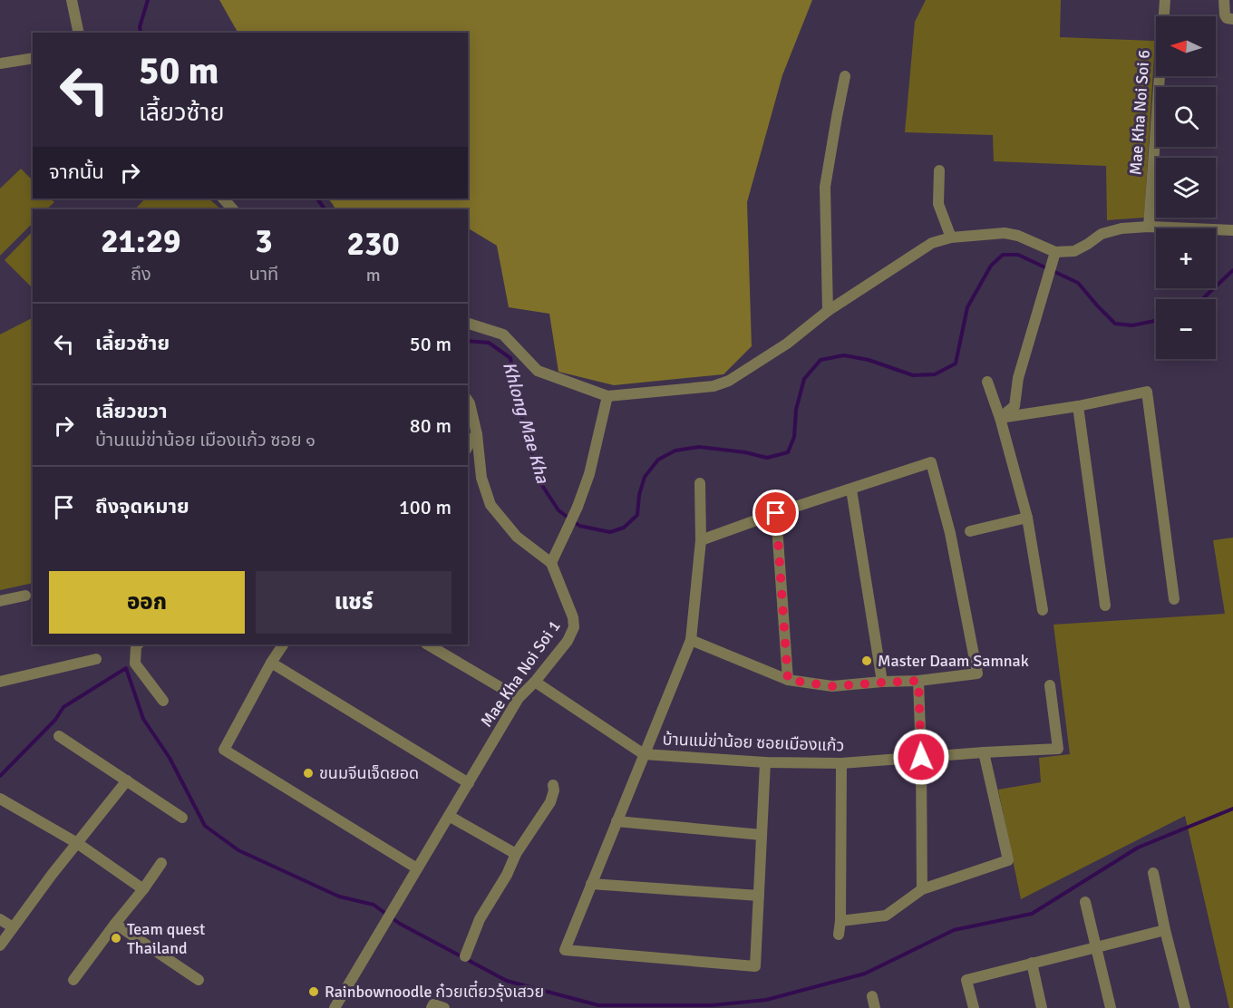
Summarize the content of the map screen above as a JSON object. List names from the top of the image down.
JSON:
{
  "streets": {
    "street": ["Mae Kha Noi Soi 6", "Mae Kha Noi Soi 1", "บ้านแม่ข่าน้อย ซอยเมืองแก้ว"]
  },
  "crossings": [
    ["Mae Kha Noi Soi 1", "บ้านแม่ข่าน้อย ซอยเมืองแก้ว"]
  ],
  "water": ["Khlong Mae Kha"],
  "places": [
    "Master Daam Samnak",
    "ขนมจีนเจ็ดยอด",
    "Team quest Thailand",
    "Rainbownoodle ก๋วยเตี๋ยวรุ้งเสวย"
  ],
  "north": "left",
  "page": {
    "map_buttons": ["+", "−"],
    "turn": ["50 m", "เลี้ยวซ้าย"],
    "then": "จากนั้น",
    "eta": [
      "21:29",
      "ถึง",
      "3",
      "นาที",
      "230",
      "m"
    ],
    "list": [
      {
        "name": "เลี้ยวซ้าย",
        "value": "50 m"
      },
      {
        "name": "เลี้ยวขวา",
        "note": "บ้านแม่ข่าน้อย เมืองแก้ว ซอย ๑",
        "value": "80 m"
      },
      {
        "name": "ถึงจุดหมาย",
        "value": "100 m"
      }
    ],
    "buttons": ["ออก", "แชร์"]
  }
}
